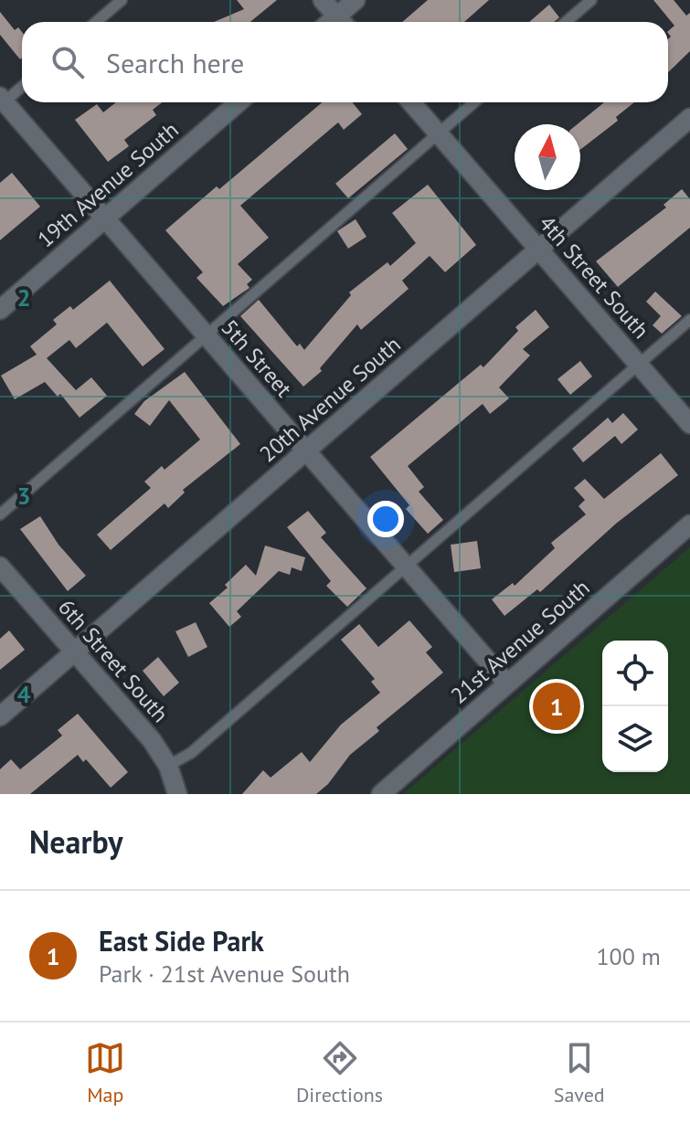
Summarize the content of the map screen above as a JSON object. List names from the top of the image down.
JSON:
{
  "streets": {
    "street": [
      "19th Avenue South",
      "4th Street South",
      "5th Street",
      "20th Avenue South",
      "21st Avenue South",
      "6th Street South"
    ]
  },
  "crossings": [
    ["19th Avenue South", "5th Street"],
    ["4th Street South", "20th Avenue South"],
    ["5th Street", "20th Avenue South"],
    ["5th Street", "21st Avenue South"],
    ["20th Avenue South", "6th Street South"]
  ],
  "north": "top",
  "page": {
    "search": "Search here",
    "pins": "1",
    "heading": "Nearby",
    "list": [
      {
        "mark": "1",
        "name": "East Side Park",
        "note": "Park · 21st Avenue South",
        "value": "100 m"
      }
    ],
    "nav": ["Map", "Directions", "Saved"]
  },
  "grid": {
    "rows": ["2", "3", "4"]
  }
}
